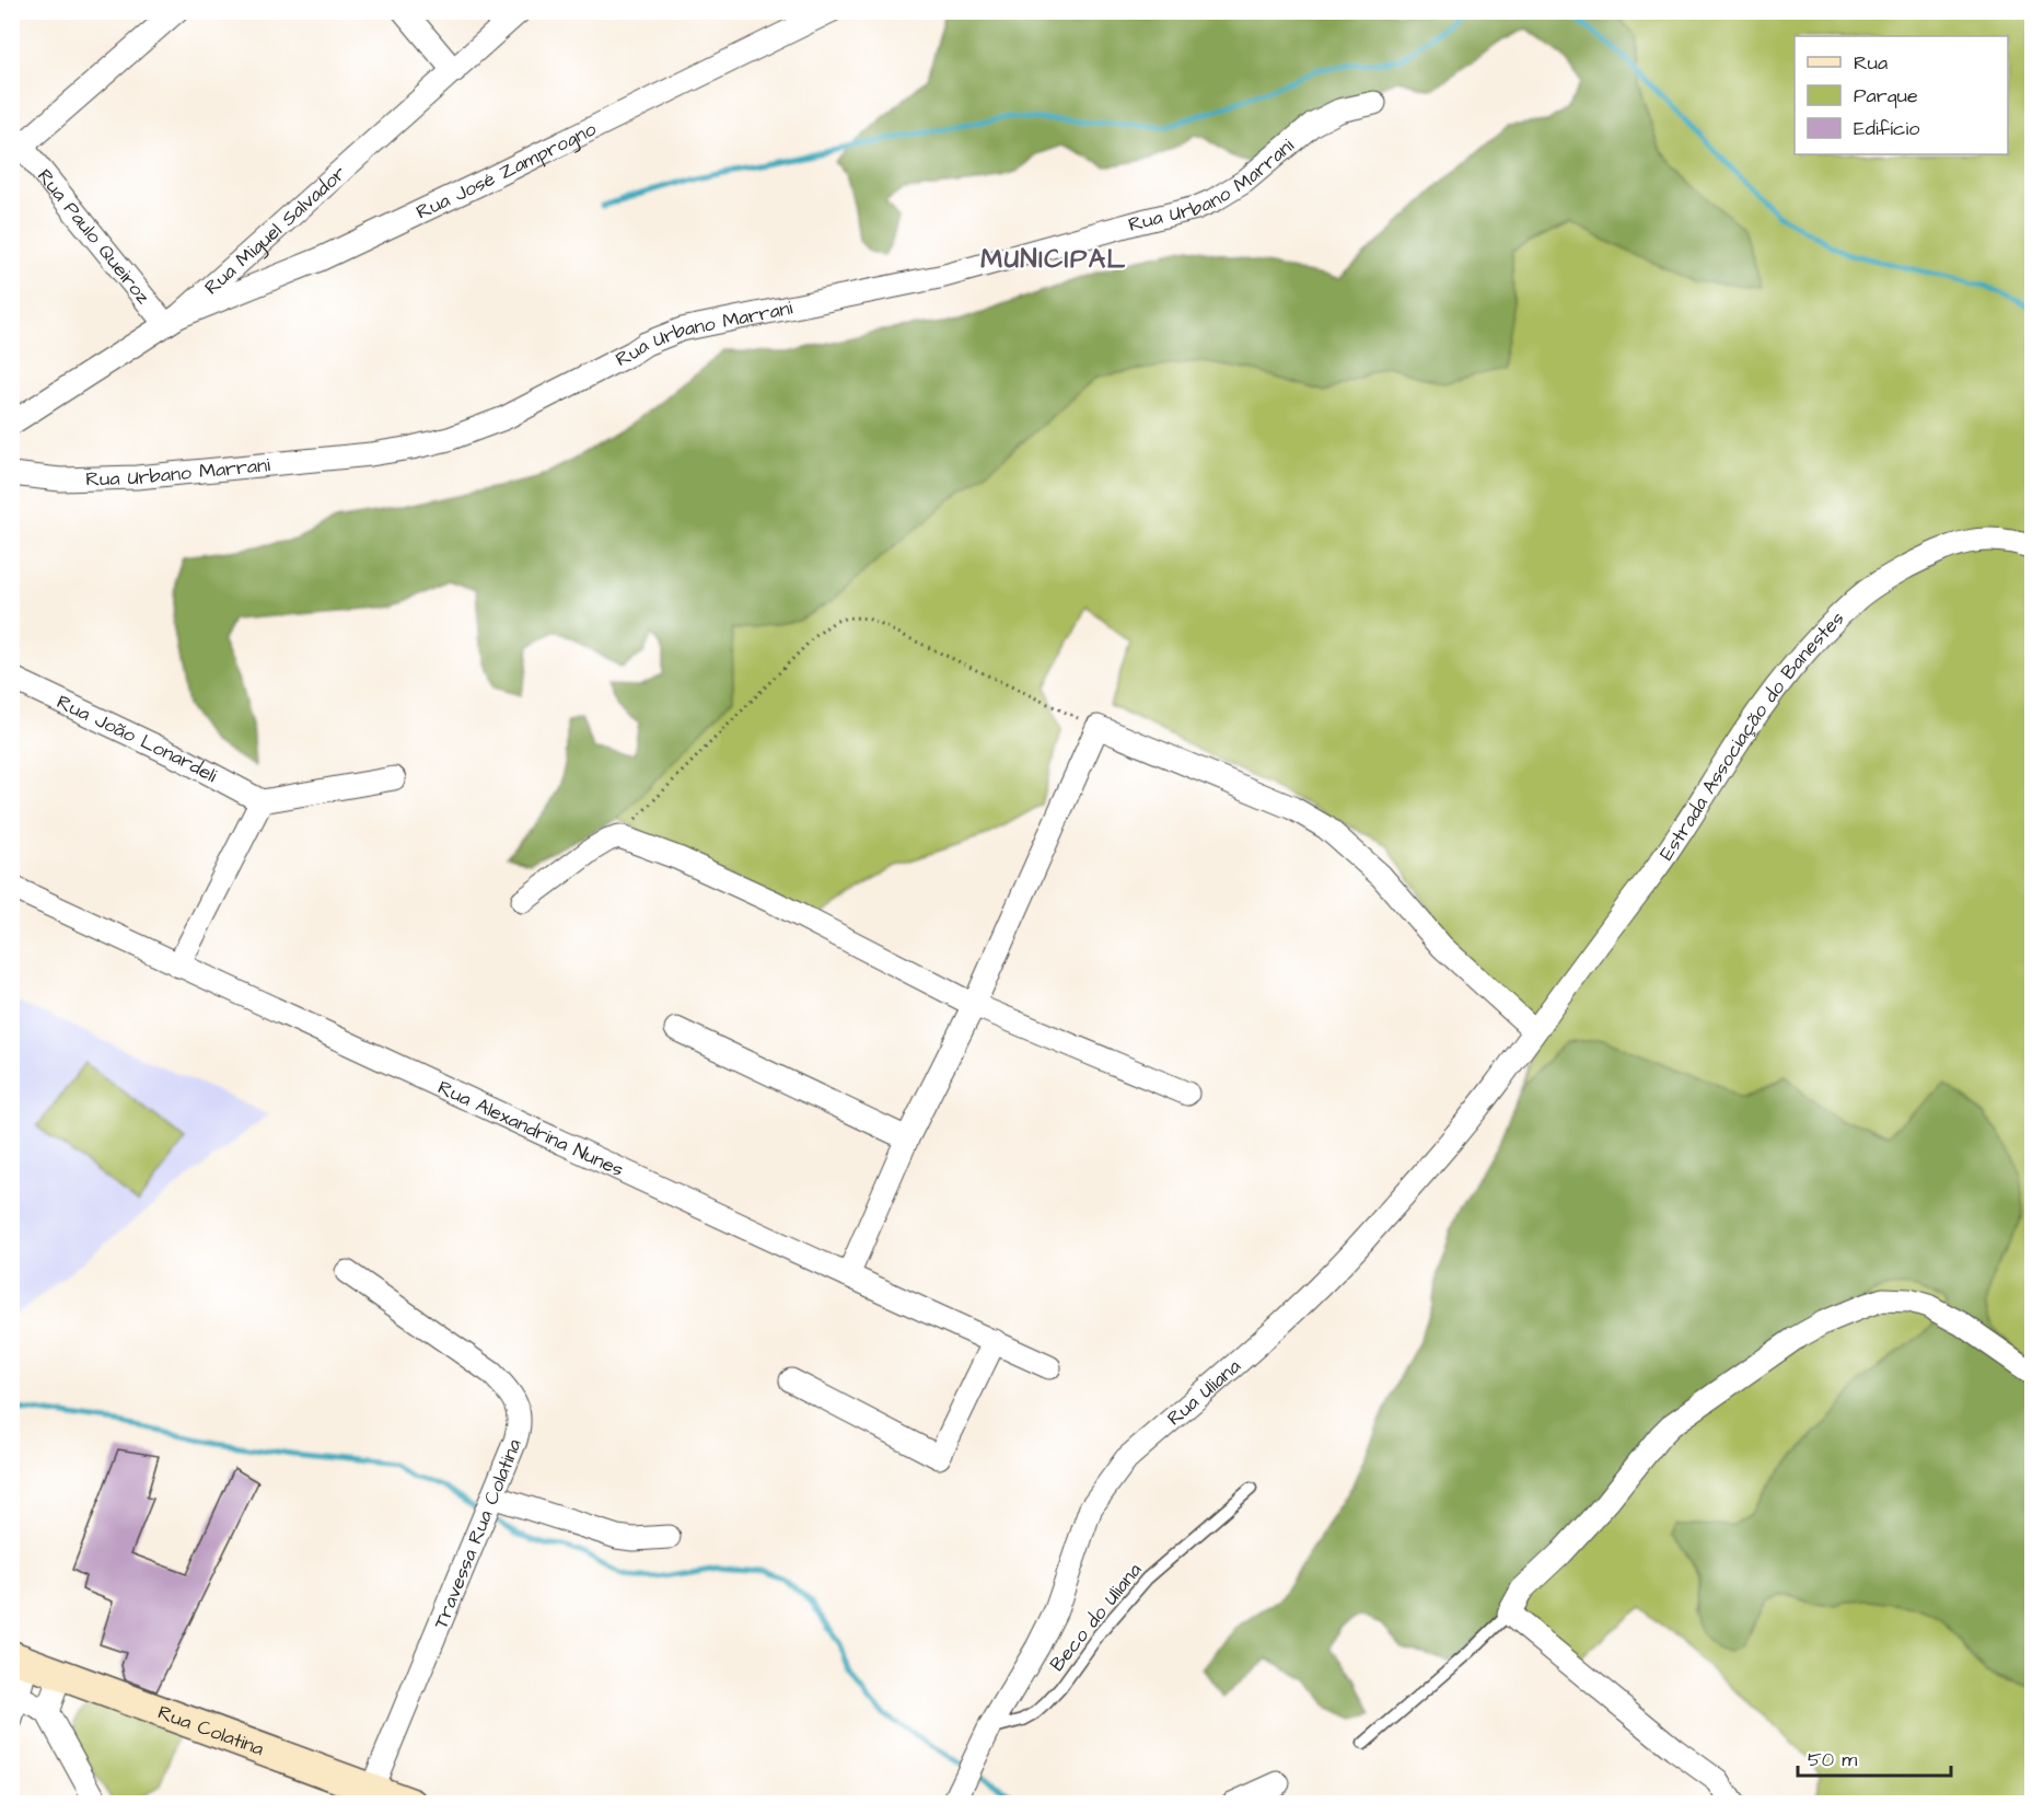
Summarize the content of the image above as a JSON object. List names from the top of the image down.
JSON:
{
  "streets": {
    "main road": ["Rua Colatina"],
    "street": [
      "Rua José Zamprogno",
      "Rua Urbano Marrani",
      "Rua Miguel Salvador",
      "Rua Paulo Queiroz",
      "Estrada Associação do Banestes",
      "Rua João Lonardeli",
      "Rua Alexandrina Nunes",
      "Rua Uliana",
      "Travessa Rua Colatina"
    ],
    "lane": ["Beco do Uliana"]
  },
  "crossings": [
    ["Rua José Zamprogno", "Rua Miguel Salvador"],
    ["Rua José Zamprogno", "Rua Paulo Queiroz"],
    ["Rua Miguel Salvador", "Rua Paulo Queiroz"],
    ["Estrada Associação do Banestes", "Rua Uliana"],
    ["Rua Uliana", "Beco do Uliana"],
    ["Travessa Rua Colatina", "Rua Colatina"]
  ],
  "districts": ["MUNICIPAL"],
  "legend": ["Rua", "Parque", "Edifício"],
  "scale_bar": "50 m"
}
